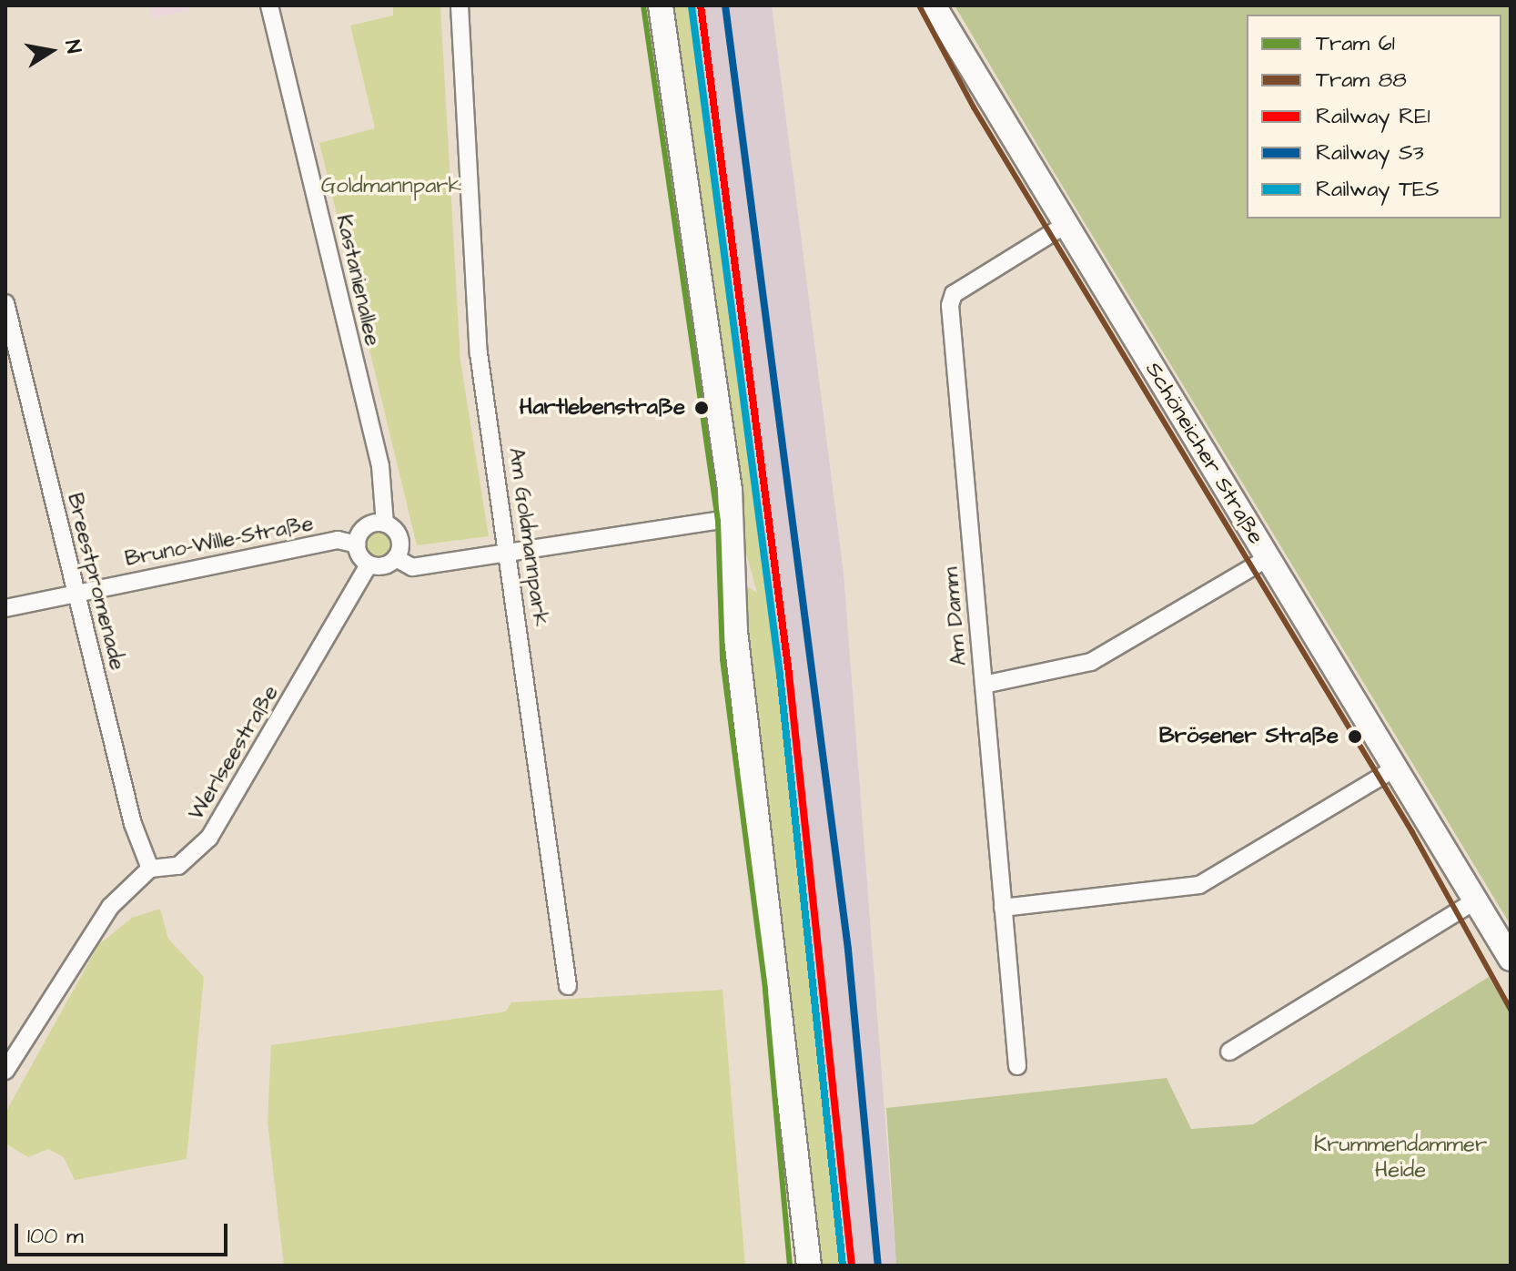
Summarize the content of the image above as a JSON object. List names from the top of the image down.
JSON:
{
  "streets": {
    "main road": ["Schöneicher Straße"],
    "street": [
      "Kastanienallee",
      "Am Goldmannpark",
      "Bruno-Wille-Straße",
      "Breestpromenade",
      "Am Damm",
      "Werlseestraße"
    ]
  },
  "crossings": [
    ["Kastanienallee", "Bruno-Wille-Straße"],
    ["Kastanienallee", "Werlseestraße"],
    ["Schöneicher Straße", "Am Damm"],
    ["Bruno-Wille-Straße", "Breestpromenade"],
    ["Bruno-Wille-Straße", "Werlseestraße"],
    ["Breestpromenade", "Werlseestraße"]
  ],
  "parks": ["Goldmannpark", "Krummendammer Heide"],
  "places": ["Hartlebenstraße", "Brösener Straße"],
  "lines": [
    "tram line 61",
    "tram line 88",
    "rail line RE1",
    "rail line S3",
    "rail line TES"
  ],
  "legend": [
    "Tram 61",
    "Tram 88",
    "Railway RE1",
    "Railway S3",
    "Railway TES"
  ],
  "scale_bar": "100 m",
  "north": "right"
}
